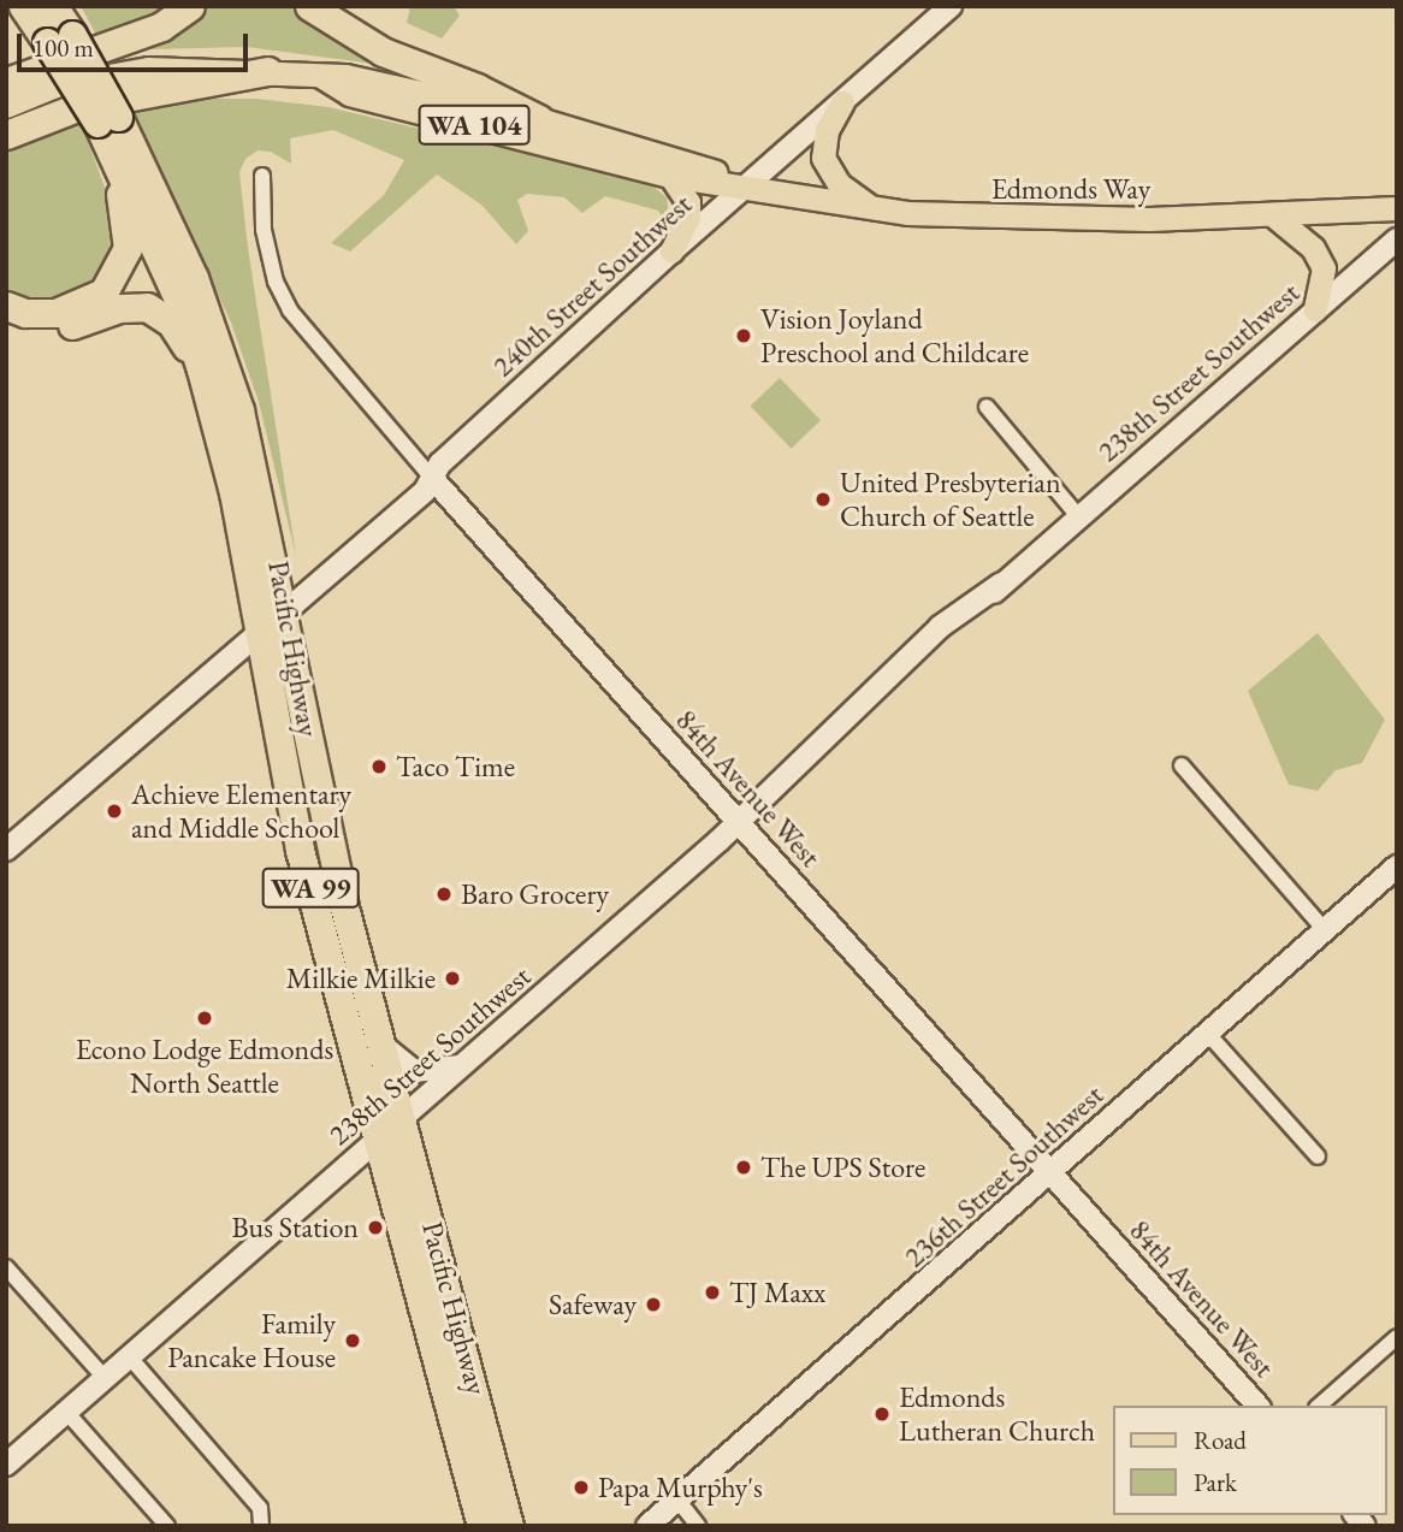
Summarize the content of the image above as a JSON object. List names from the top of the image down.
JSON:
{
  "streets": {
    "highway": ["Pacific Highway", "WA 99"],
    "main road": ["WA 104", "Edmonds Way"],
    "street": [
      "240th Street Southwest",
      "238th Street Southwest",
      "84th Avenue West",
      "236th Street Southwest"
    ]
  },
  "crossings": [
    ["Edmonds Way", "240th Street Southwest"],
    ["240th Street Southwest", "Pacific Highway"],
    ["240th Street Southwest", "84th Avenue West"],
    ["238th Street Southwest", "Pacific Highway"],
    ["238th Street Southwest", "84th Avenue West"],
    ["84th Avenue West", "236th Street Southwest"]
  ],
  "places": [
    "Vision Joyland Preschool and Childcare",
    "United Presbyterian Church of Seattle",
    "Taco Time",
    "Achieve Elementary and Middle School",
    "Baro Grocery",
    "Milkie Milkie",
    "Econo Lodge Edmonds North Seattle",
    "The UPS Store",
    "Bus Station",
    "TJ Maxx",
    "Safeway",
    "Family Pancake House",
    "Edmonds Lutheran Church",
    "Papa Murphy's"
  ],
  "legend": ["Road", "Park"],
  "scale_bar": "100 m"
}
